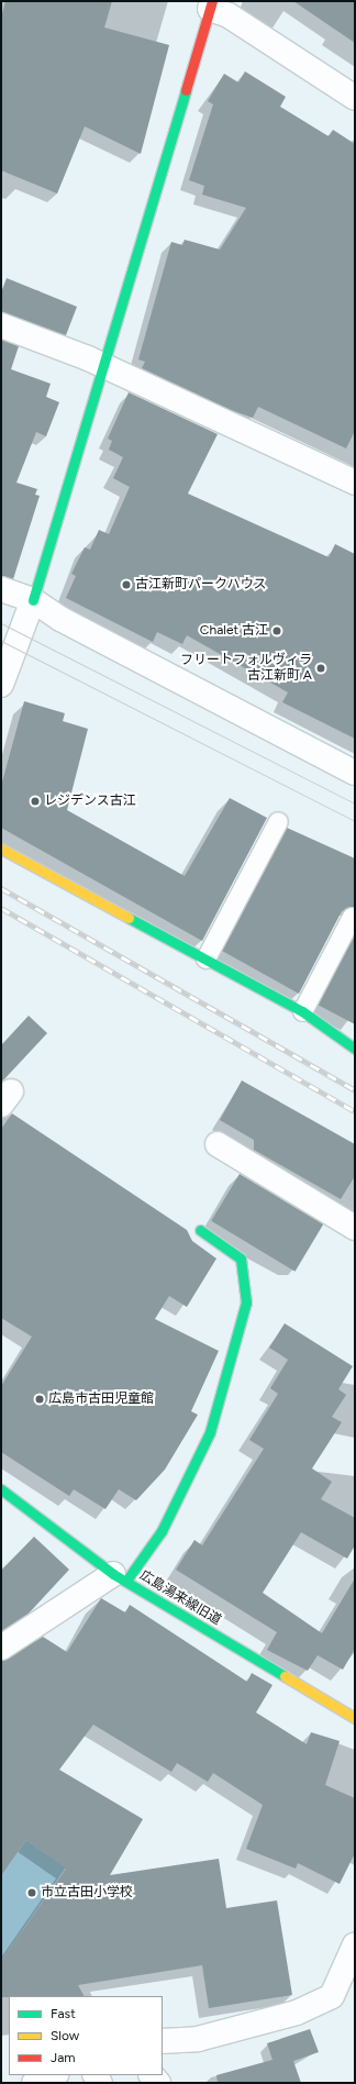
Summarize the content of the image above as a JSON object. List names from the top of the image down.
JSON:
{
  "streets": {
    "street": ["広島湯来線旧道"]
  },
  "places": [
    "古江新町パークハウス",
    "Chalet 古江",
    "フリートフォルヴィラ 古江新町 A",
    "レジデンス古江",
    "広島市古田児童館",
    "市立古田小学校"
  ],
  "legend": ["Fast", "Slow", "Jam"]
}
